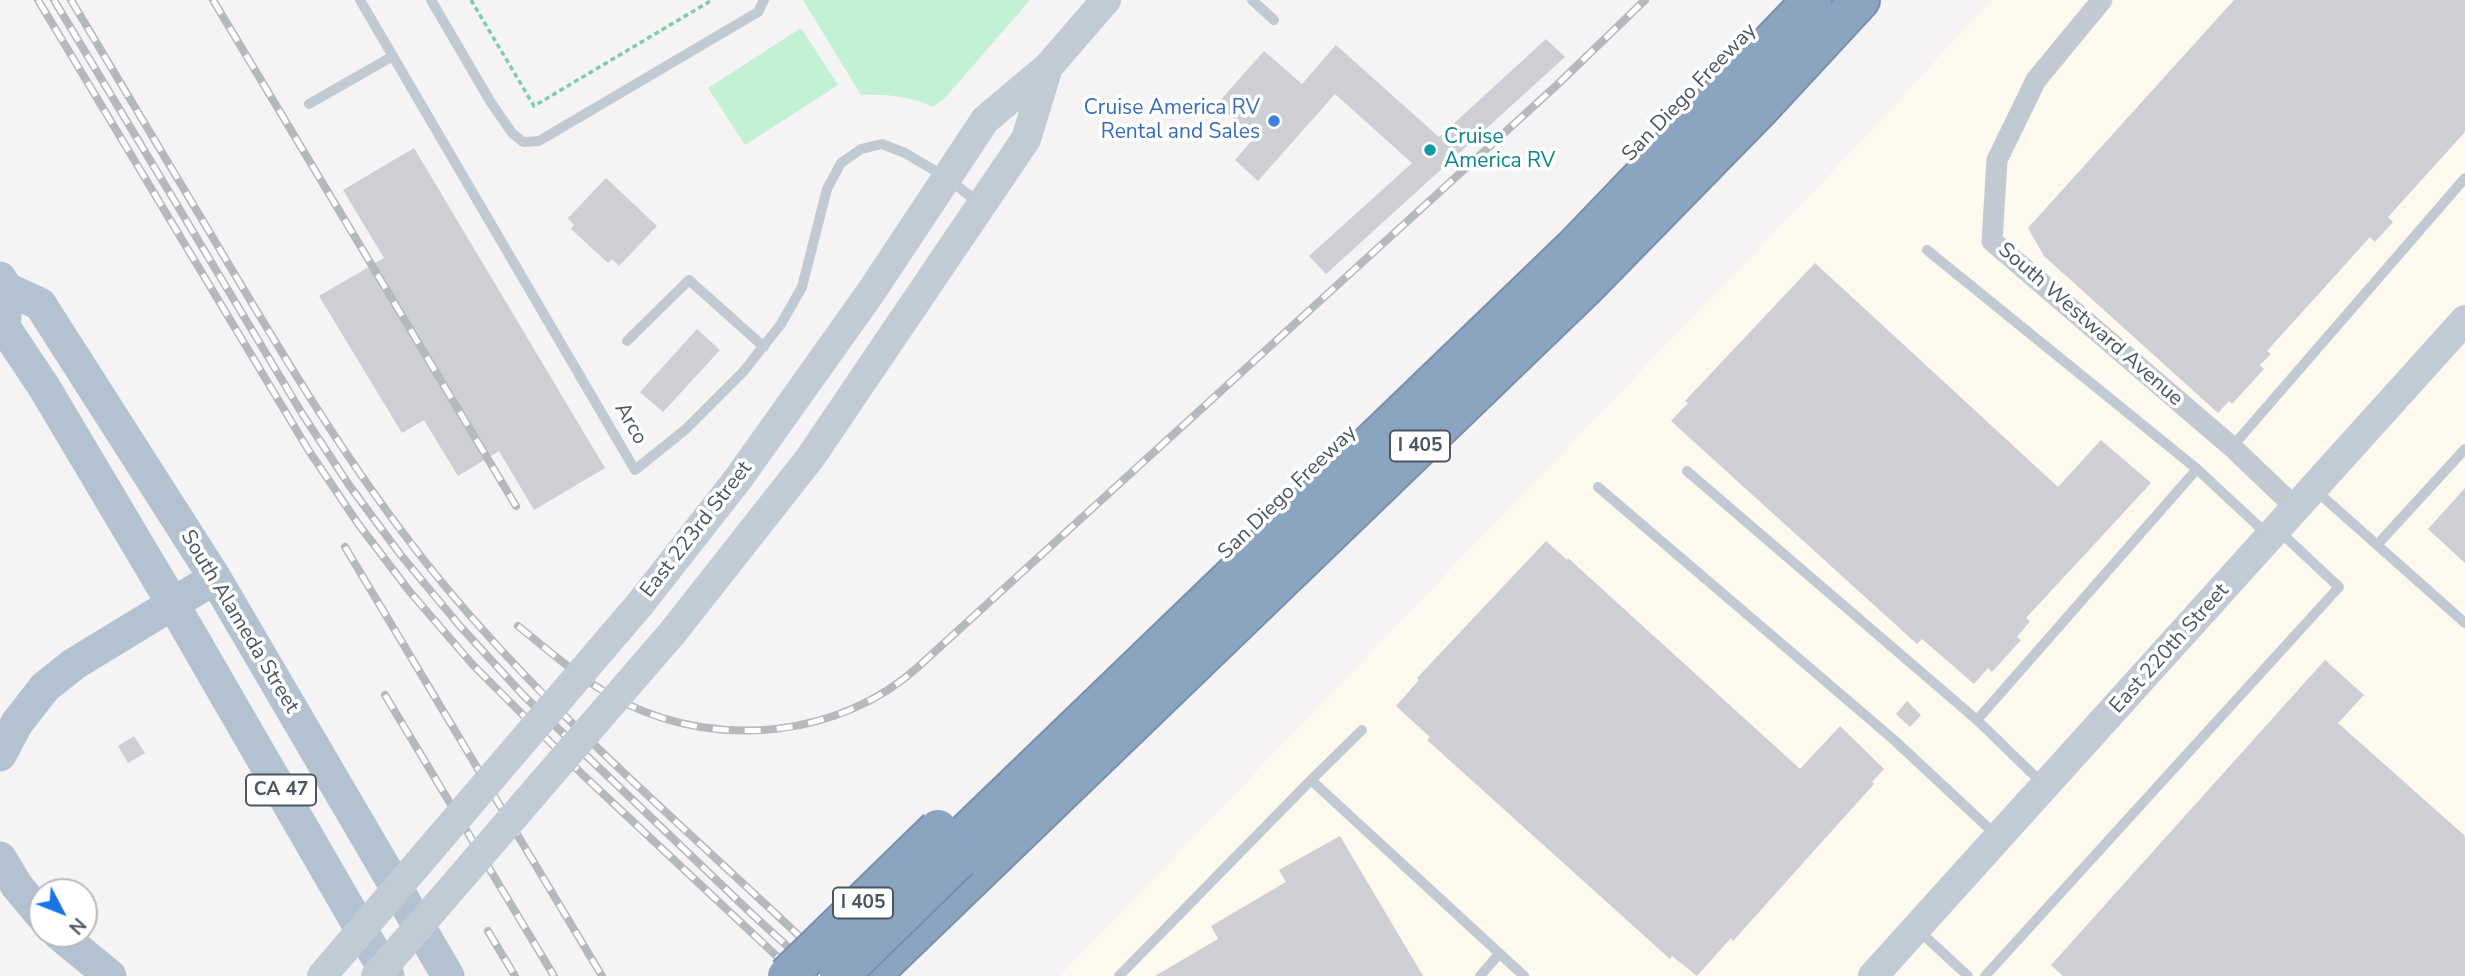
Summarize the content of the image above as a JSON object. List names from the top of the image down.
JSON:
{
  "streets": {
    "highway": ["San Diego Freeway", "I 405"],
    "main road": [
      "East 223rd Street",
      "South Alameda Street",
      "East 220th Street",
      "CA 47"
    ],
    "street": ["South Westward Avenue"],
    "lane": ["Arco"]
  },
  "crossings": [
    ["South Westward Avenue", "East 220th Street"],
    ["Arco", "East 223rd Street"]
  ],
  "places": ["Cruise America RV Rental and Sales", "Cruise America RV"],
  "north": "bottom right"
}
